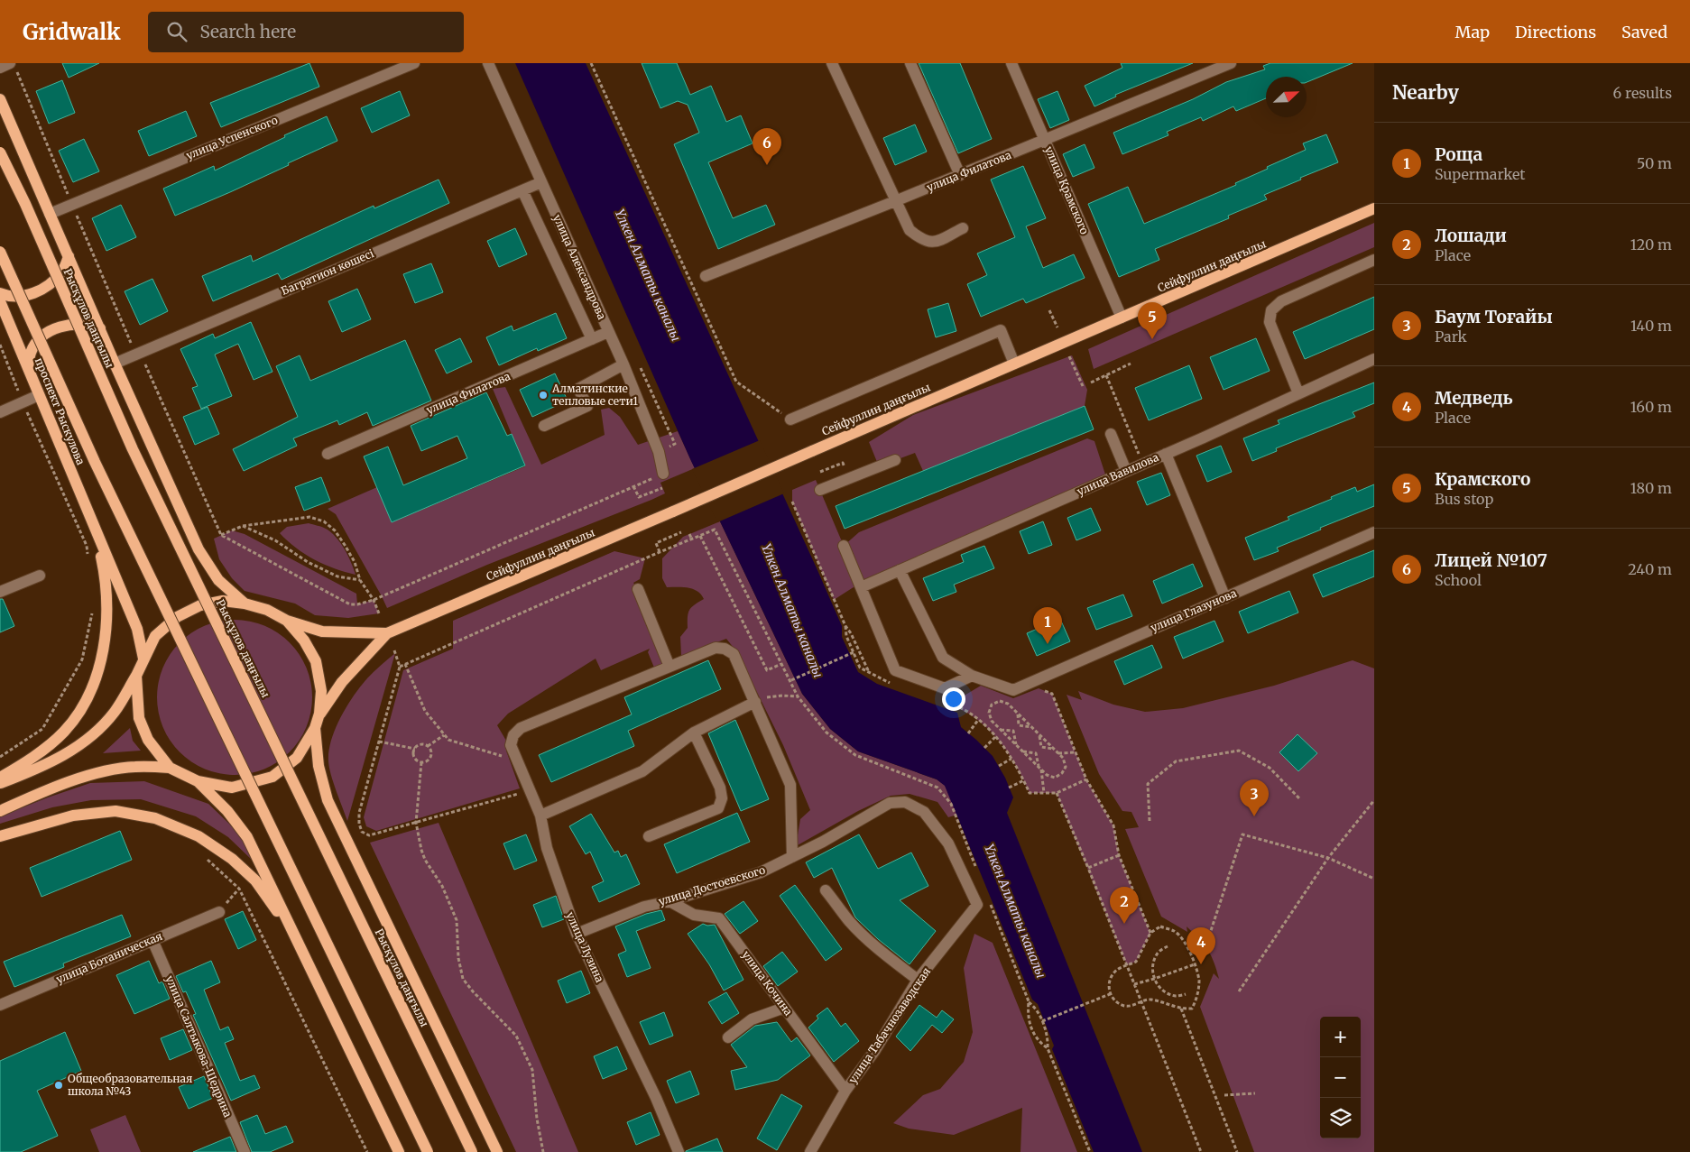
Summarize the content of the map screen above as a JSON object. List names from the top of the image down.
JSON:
{
  "streets": {
    "main road": ["Сейфуллин даңғылы", "Рысқұлов даңғылы", "проспект Рыскулова"],
    "street": [
      "улица Успенского",
      "улица Филатова",
      "улица Крамского",
      "улица Александрова",
      "Багратион көшесі",
      "улица Вавилова",
      "улица Глазунова",
      "улица Достоевского",
      "улица Лузина",
      "улица Ботаническая",
      "улица Кочина",
      "улица Табачнозаводская",
      "улица Салтыкова-Щедрина"
    ]
  },
  "crossings": [
    ["улица Филатова", "улица Крамского"],
    ["улица Филатова", "улица Александрова"],
    ["улица Крамского", "Сейфуллин даңғылы"],
    ["улица Александрова", "Багратион көшесі"],
    ["улица Достоевского", "улица Лузина"],
    ["улица Достоевского", "улица Кочина"],
    ["улица Достоевского", "улица Табачнозаводская"],
    ["улица Ботаническая", "улица Салтыкова-Щедрина"],
    ["улица Кочина", "улица Табачнозаводская"]
  ],
  "water": ["Үлкен Алматы каналы"],
  "places": ["Алматинские тепловые сети1", "Общеобразовательная школа №43"],
  "north": "top right",
  "page": {
    "header": "Gridwalk",
    "search": "Search here",
    "nav": ["Map", "Directions", "Saved"],
    "heading": ["Nearby", "6 results"],
    "list": [
      {
        "mark": "1",
        "name": "Роща",
        "note": "Supermarket",
        "value": "50 m"
      },
      {
        "mark": "2",
        "name": "Лошади",
        "note": "Place",
        "value": "120 m"
      },
      {
        "mark": "3",
        "name": "Баум Тоғайы",
        "note": "Park",
        "value": "140 m"
      },
      {
        "mark": "4",
        "name": "Медведь",
        "note": "Place",
        "value": "160 m"
      },
      {
        "mark": "5",
        "name": "Крамского",
        "note": "Bus stop",
        "value": "180 m"
      },
      {
        "mark": "6",
        "name": "Лицей №107",
        "note": "School",
        "value": "240 m"
      }
    ],
    "pins": [
      "6",
      "5",
      "1",
      "3",
      "2",
      "4"
    ],
    "map_buttons": ["+", "−"]
  }
}
